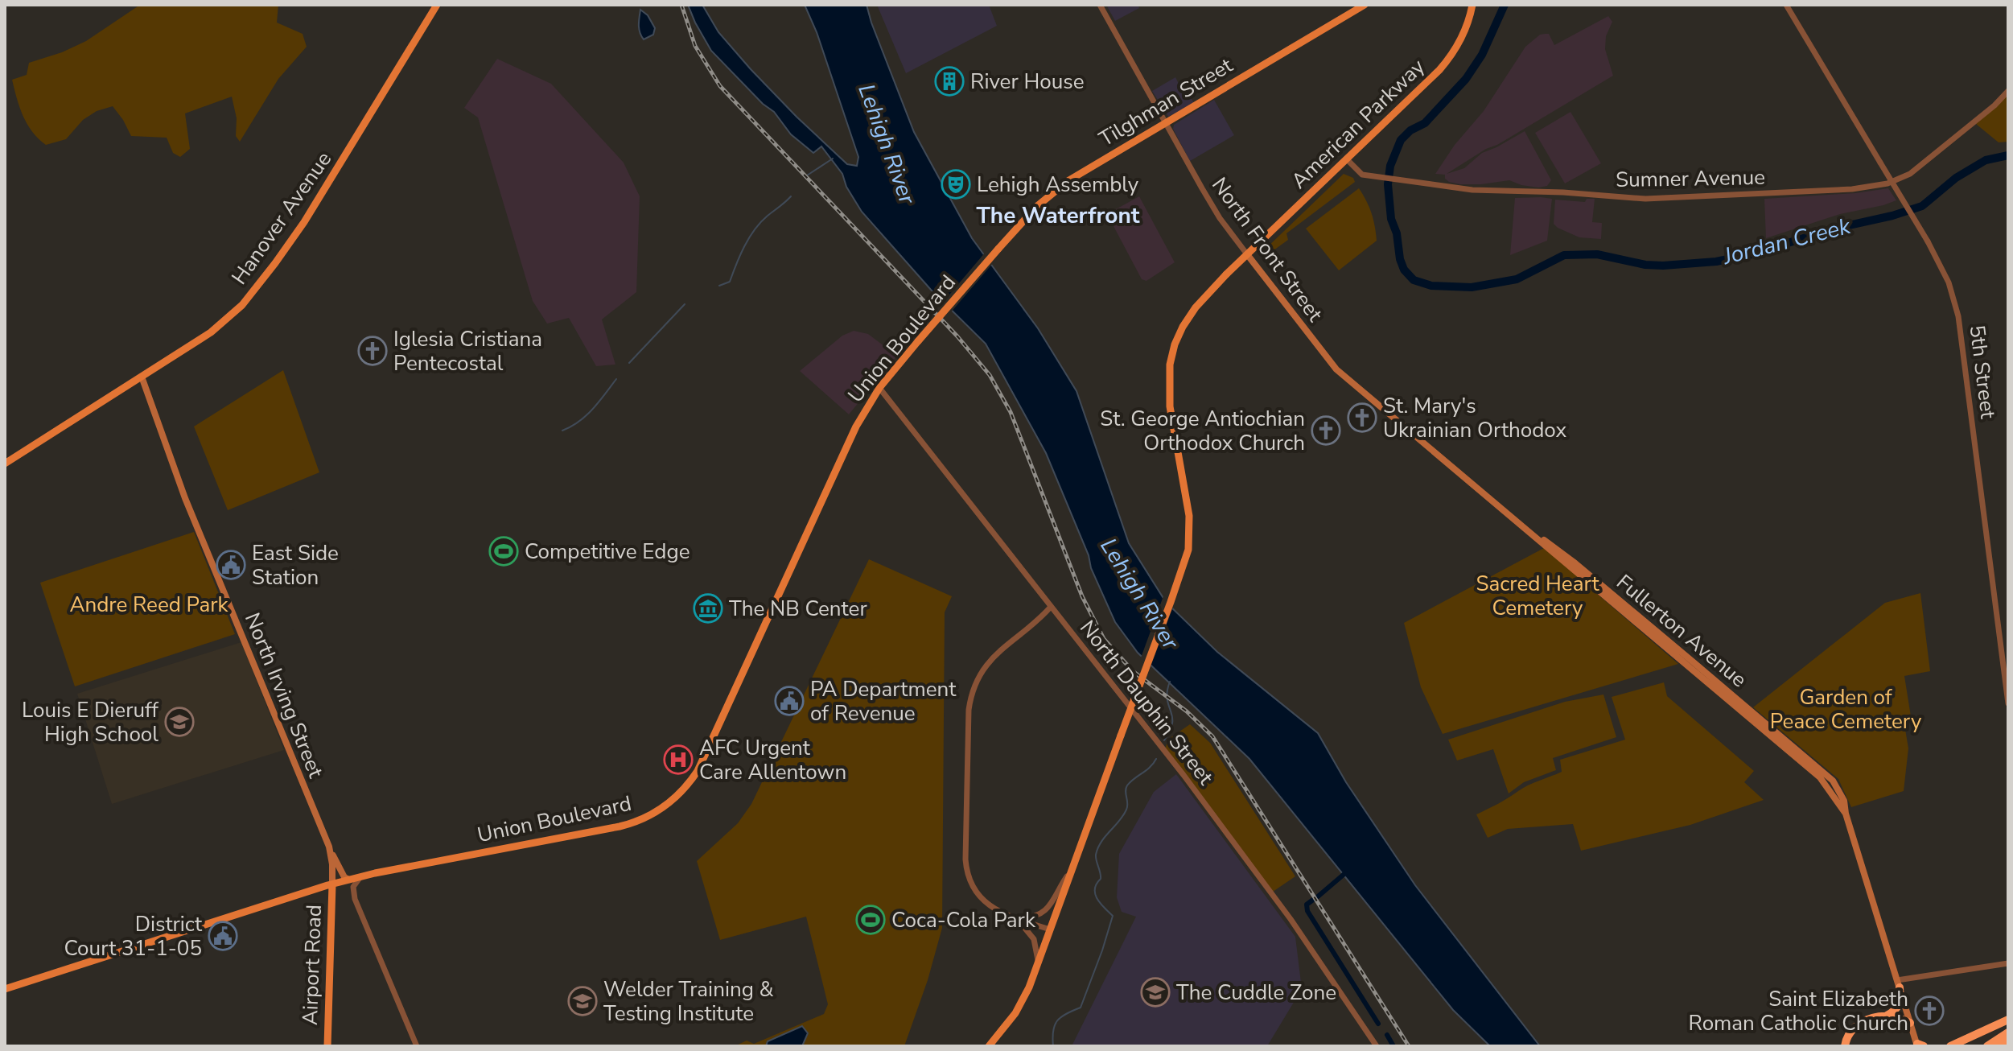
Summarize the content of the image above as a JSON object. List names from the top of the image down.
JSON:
{
  "streets": {
    "main road": [
      "Tilghman Street",
      "American Parkway",
      "Hanover Avenue",
      "North Front Street",
      "Union Boulevard",
      "Fullerton Avenue",
      "North Irving Street",
      "Airport Road"
    ],
    "street": ["Sumner Avenue", "5th Street", "North Dauphin Street"]
  },
  "crossings": [
    ["Tilghman Street", "North Front Street"],
    ["Tilghman Street", "Union Boulevard"],
    ["American Parkway", "Sumner Avenue"],
    ["American Parkway", "North Front Street"],
    ["Hanover Avenue", "North Irving Street"],
    ["North Front Street", "Fullerton Avenue"],
    ["Union Boulevard", "North Irving Street"],
    ["Union Boulevard", "North Dauphin Street"],
    ["Union Boulevard", "Airport Road"],
    ["North Irving Street", "Airport Road"]
  ],
  "districts": ["The Waterfront"],
  "water": ["Lehigh River", "Jordan Creek"],
  "parks": ["Sacred Heart Cemetery", "Andre Reed Park", "Garden of Peace Cemetery"],
  "places": {
    "building": ["River House"],
    "theatre": ["Lehigh Assembly"],
    "church": [
      "Iglesia Cristiana Pentecostal",
      "St. Mary's Ukrainian Orthodox",
      "St. George Antiochian Orthodox Church",
      "Saint Elizabeth Roman Catholic Church"
    ],
    "sports": ["Competitive Edge", "Coca-Cola Park"],
    "public building": ["East Side Station", "PA Department of Revenue", "District Court 31-1-05"],
    "museum": ["The NB Center"],
    "school or university": ["Louis E Dieruff High School", "The Cuddle Zone", "Welder Training & Testing Institute"],
    "hospital": ["AFC Urgent Care Allentown"]
  }
}
